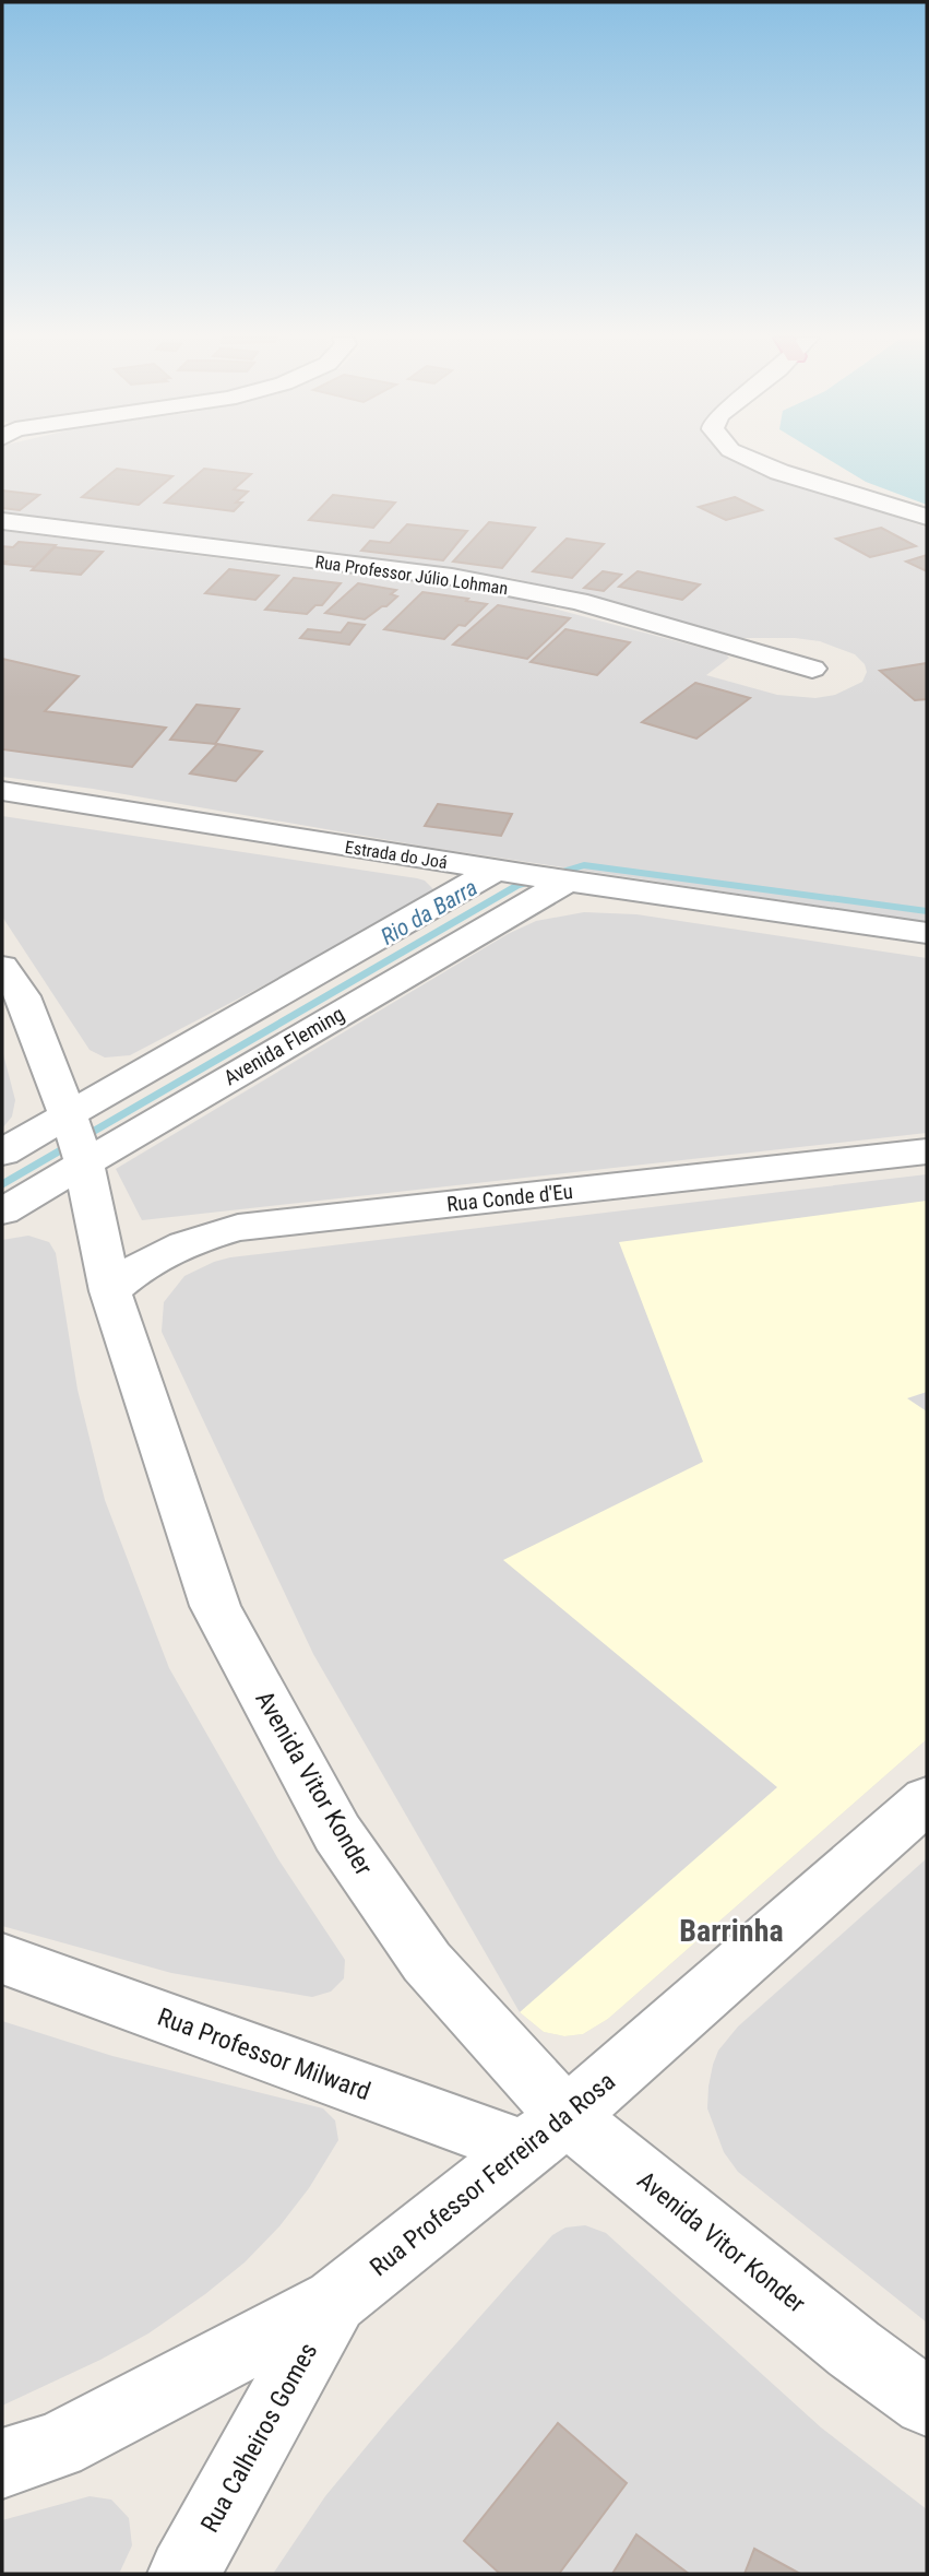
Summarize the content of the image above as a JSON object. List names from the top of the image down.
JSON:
{
  "streets": {
    "street": [
      "Rua Professor Júlio Lohman",
      "Estrada do Joá",
      "Avenida Fleming",
      "Rua Conde d'Eu",
      "Avenida Vitor Konder",
      "Rua Professor Milward",
      "Rua Professor Ferreira da Rosa",
      "Rua Calheiros Gomes"
    ]
  },
  "crossings": [
    ["Estrada do Joá", "Avenida Fleming"],
    ["Avenida Fleming", "Avenida Vitor Konder"],
    ["Rua Conde d'Eu", "Avenida Vitor Konder"],
    ["Avenida Vitor Konder", "Rua Professor Milward"],
    ["Avenida Vitor Konder", "Rua Professor Ferreira da Rosa"],
    ["Rua Professor Milward", "Rua Professor Ferreira da Rosa"],
    ["Rua Professor Ferreira da Rosa", "Rua Calheiros Gomes"]
  ],
  "districts": ["Barrinha"],
  "water": ["Rio da Barra"]
}
